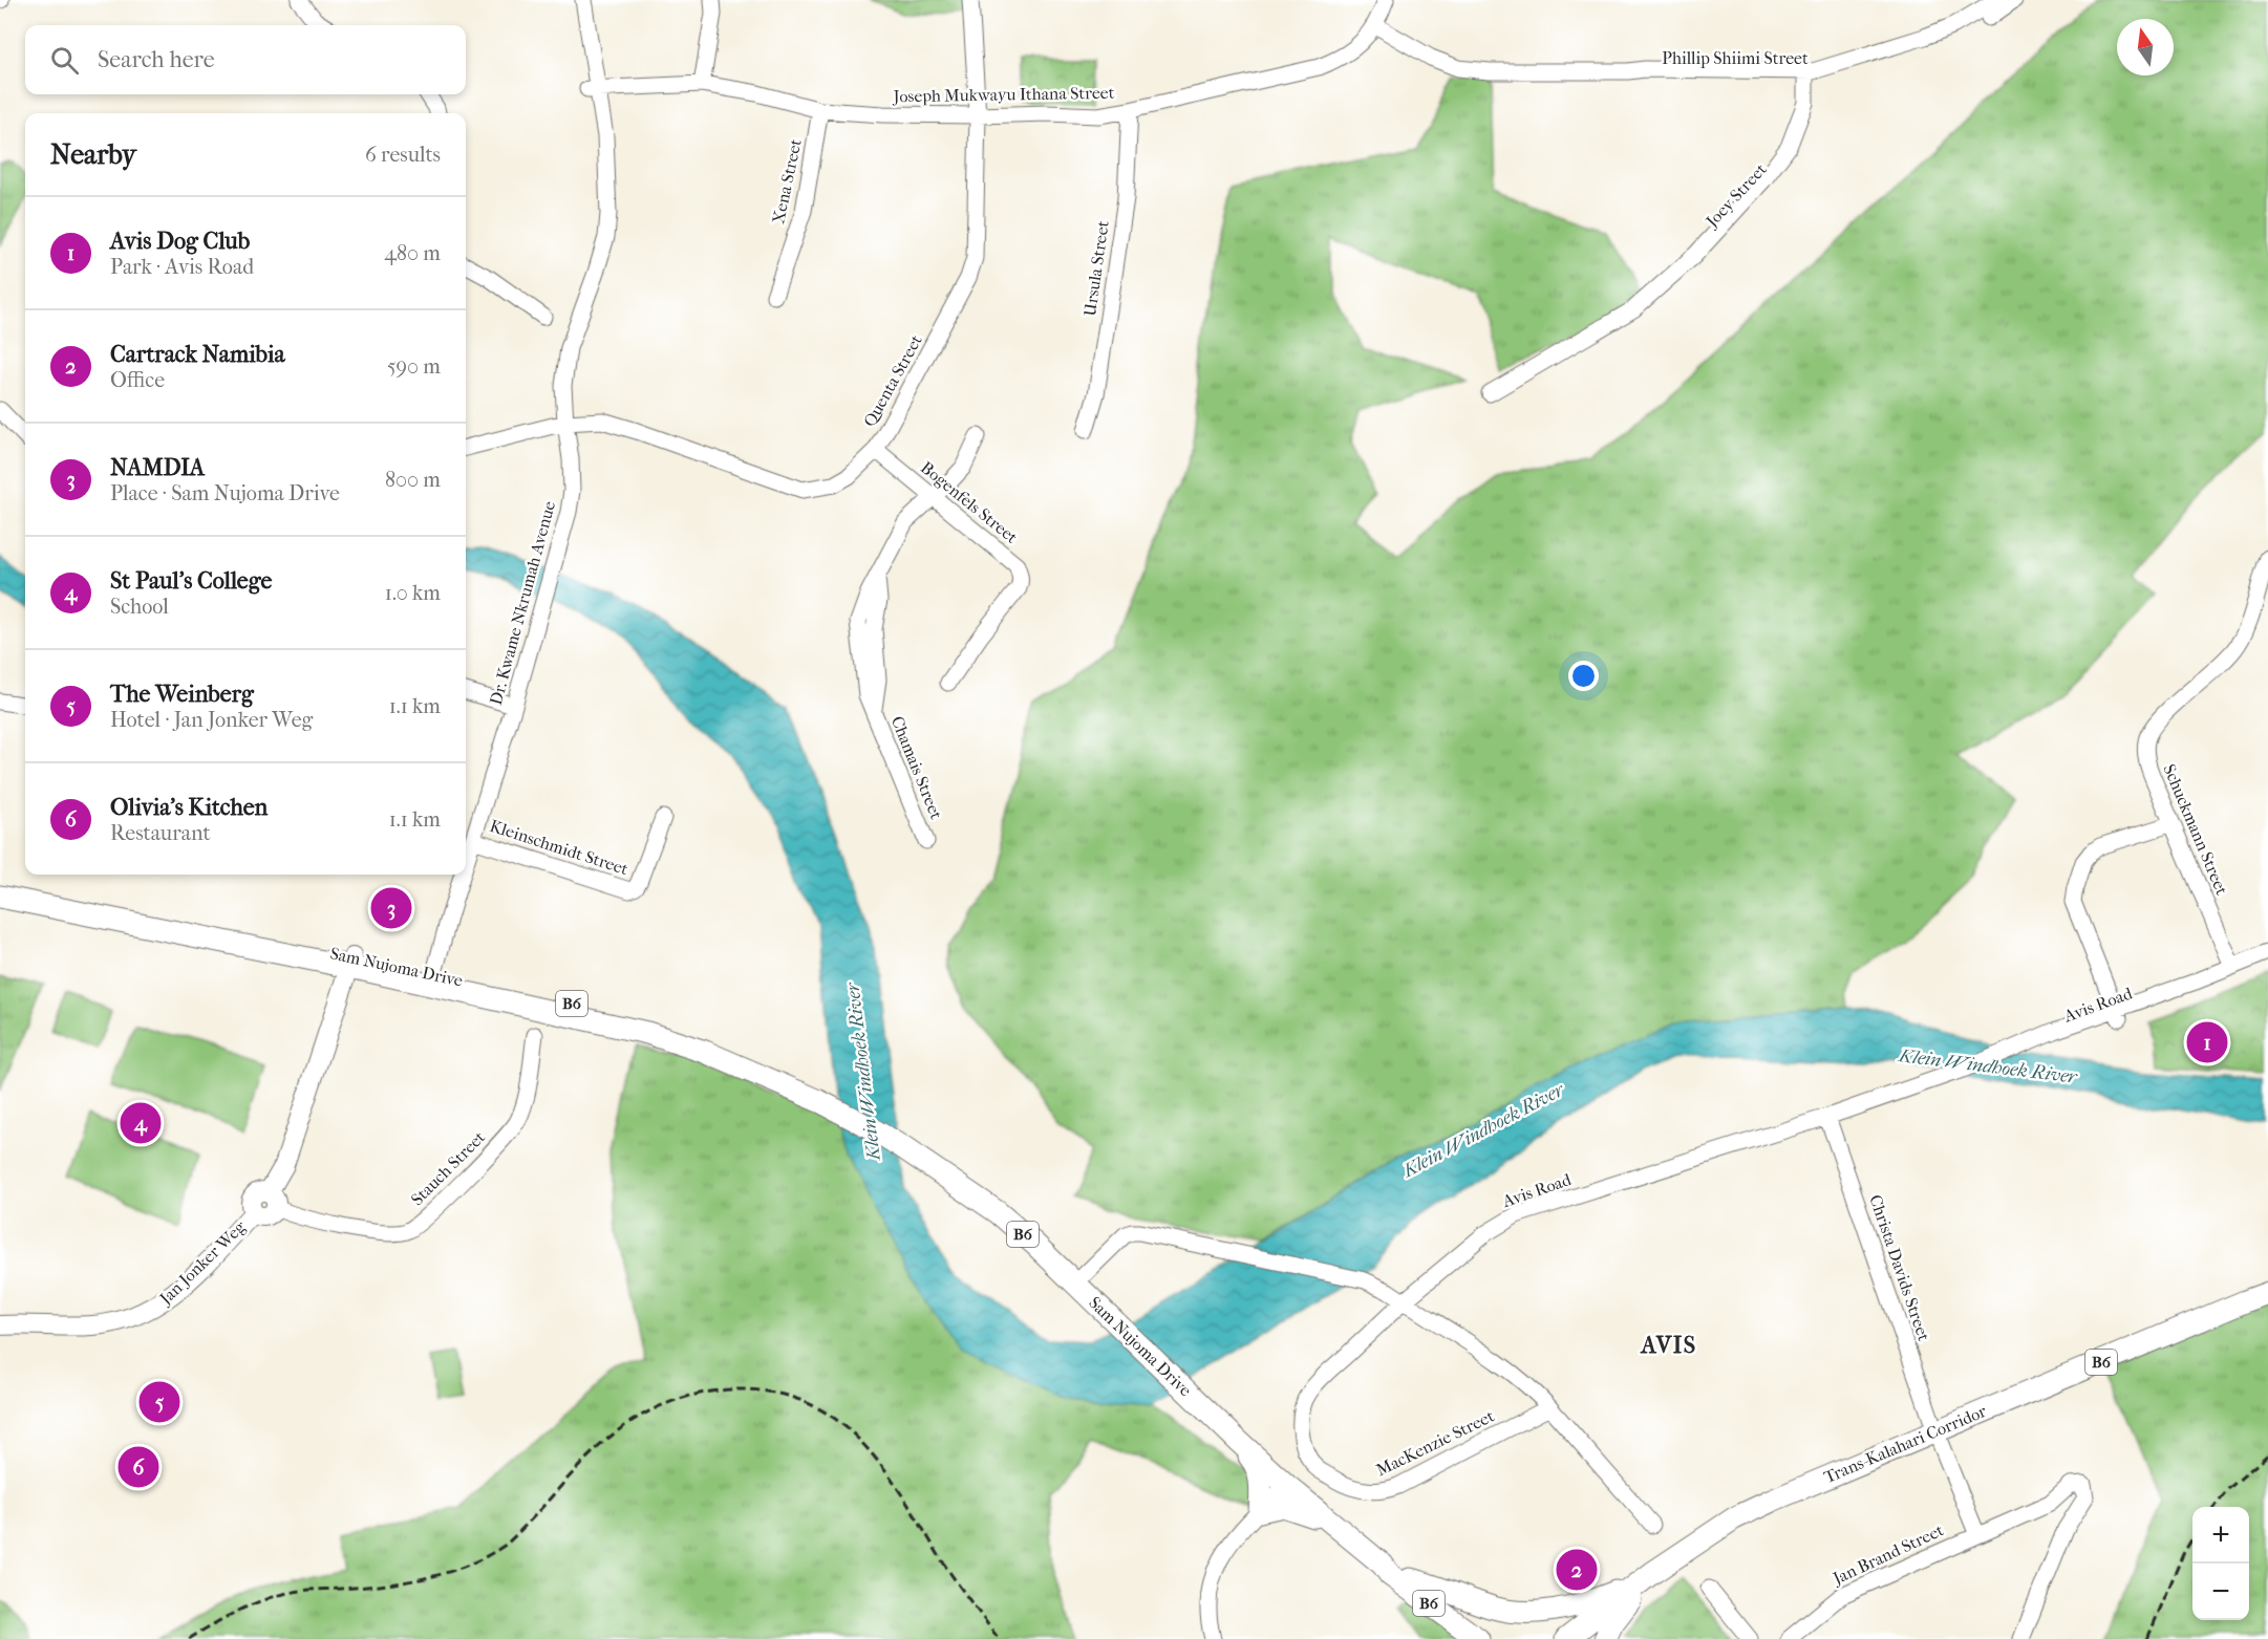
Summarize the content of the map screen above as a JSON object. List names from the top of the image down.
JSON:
{
  "streets": {
    "highway": ["Sam Nujoma Drive", "B6", "Trans-Kalahari Corridor"],
    "main road": ["Jan Jonker Weg"],
    "street": [
      "Phillip Shiimi Street",
      "Joseph Mukwayu Ithana Street",
      "Xena Street",
      "Joey Street",
      "Ursula Street",
      "Quenta Street",
      "Bogenfels Street",
      "Dr. Kwame Nkrumah Avenue",
      "Chamais Street",
      "Schuckmann Street",
      "Kleinschmidt Street",
      "Avis Road",
      "Stauch Street",
      "Christa Davids Street",
      "MacKenzie Street",
      "Jan Brand Street"
    ]
  },
  "crossings": [
    ["Phillip Shiimi Street", "Joseph Mukwayu Ithana Street"],
    ["Phillip Shiimi Street", "Joey Street"],
    ["Joseph Mukwayu Ithana Street", "Xena Street"],
    ["Joseph Mukwayu Ithana Street", "Ursula Street"],
    ["Joseph Mukwayu Ithana Street", "Quenta Street"],
    ["Joseph Mukwayu Ithana Street", "Dr. Kwame Nkrumah Avenue"],
    ["Quenta Street", "Bogenfels Street"],
    ["Quenta Street", "Dr. Kwame Nkrumah Avenue"],
    ["Bogenfels Street", "Chamais Street"],
    ["Dr. Kwame Nkrumah Avenue", "Kleinschmidt Street"],
    ["Dr. Kwame Nkrumah Avenue", "Sam Nujoma Drive"],
    ["Schuckmann Street", "Avis Road"],
    ["Sam Nujoma Drive", "B6"],
    ["B6", "Trans-Kalahari Corridor"],
    ["Avis Road", "Christa Davids Street"],
    ["Avis Road", "MacKenzie Street"],
    ["Stauch Street", "Jan Jonker Weg"],
    ["Christa Davids Street", "Trans-Kalahari Corridor"]
  ],
  "districts": ["AVIS"],
  "water": ["Klein Windhoek River"],
  "north": "top",
  "page": {
    "search": "Search here",
    "heading": ["Nearby", "6 results"],
    "list": [
      {
        "mark": "1",
        "name": "Avis Dog Club",
        "note": "Park · Avis Road",
        "value": "480 m"
      },
      {
        "mark": "2",
        "name": "Cartrack Namibia",
        "note": "Office",
        "value": "590 m"
      },
      {
        "mark": "3",
        "name": "NAMDIA",
        "note": "Place · Sam Nujoma Drive",
        "value": "800 m"
      },
      {
        "mark": "4",
        "name": "St Paul's College",
        "note": "School",
        "value": "1.0 km"
      },
      {
        "mark": "5",
        "name": "The Weinberg",
        "note": "Hotel · Jan Jonker Weg",
        "value": "1.1 km"
      },
      {
        "mark": "6",
        "name": "Olivia's Kitchen",
        "note": "Restaurant",
        "value": "1.1 km"
      }
    ],
    "pins": [
      "3",
      "1",
      "4",
      "5",
      "6",
      "2"
    ],
    "map_buttons": ["+", "−"]
  }
}
